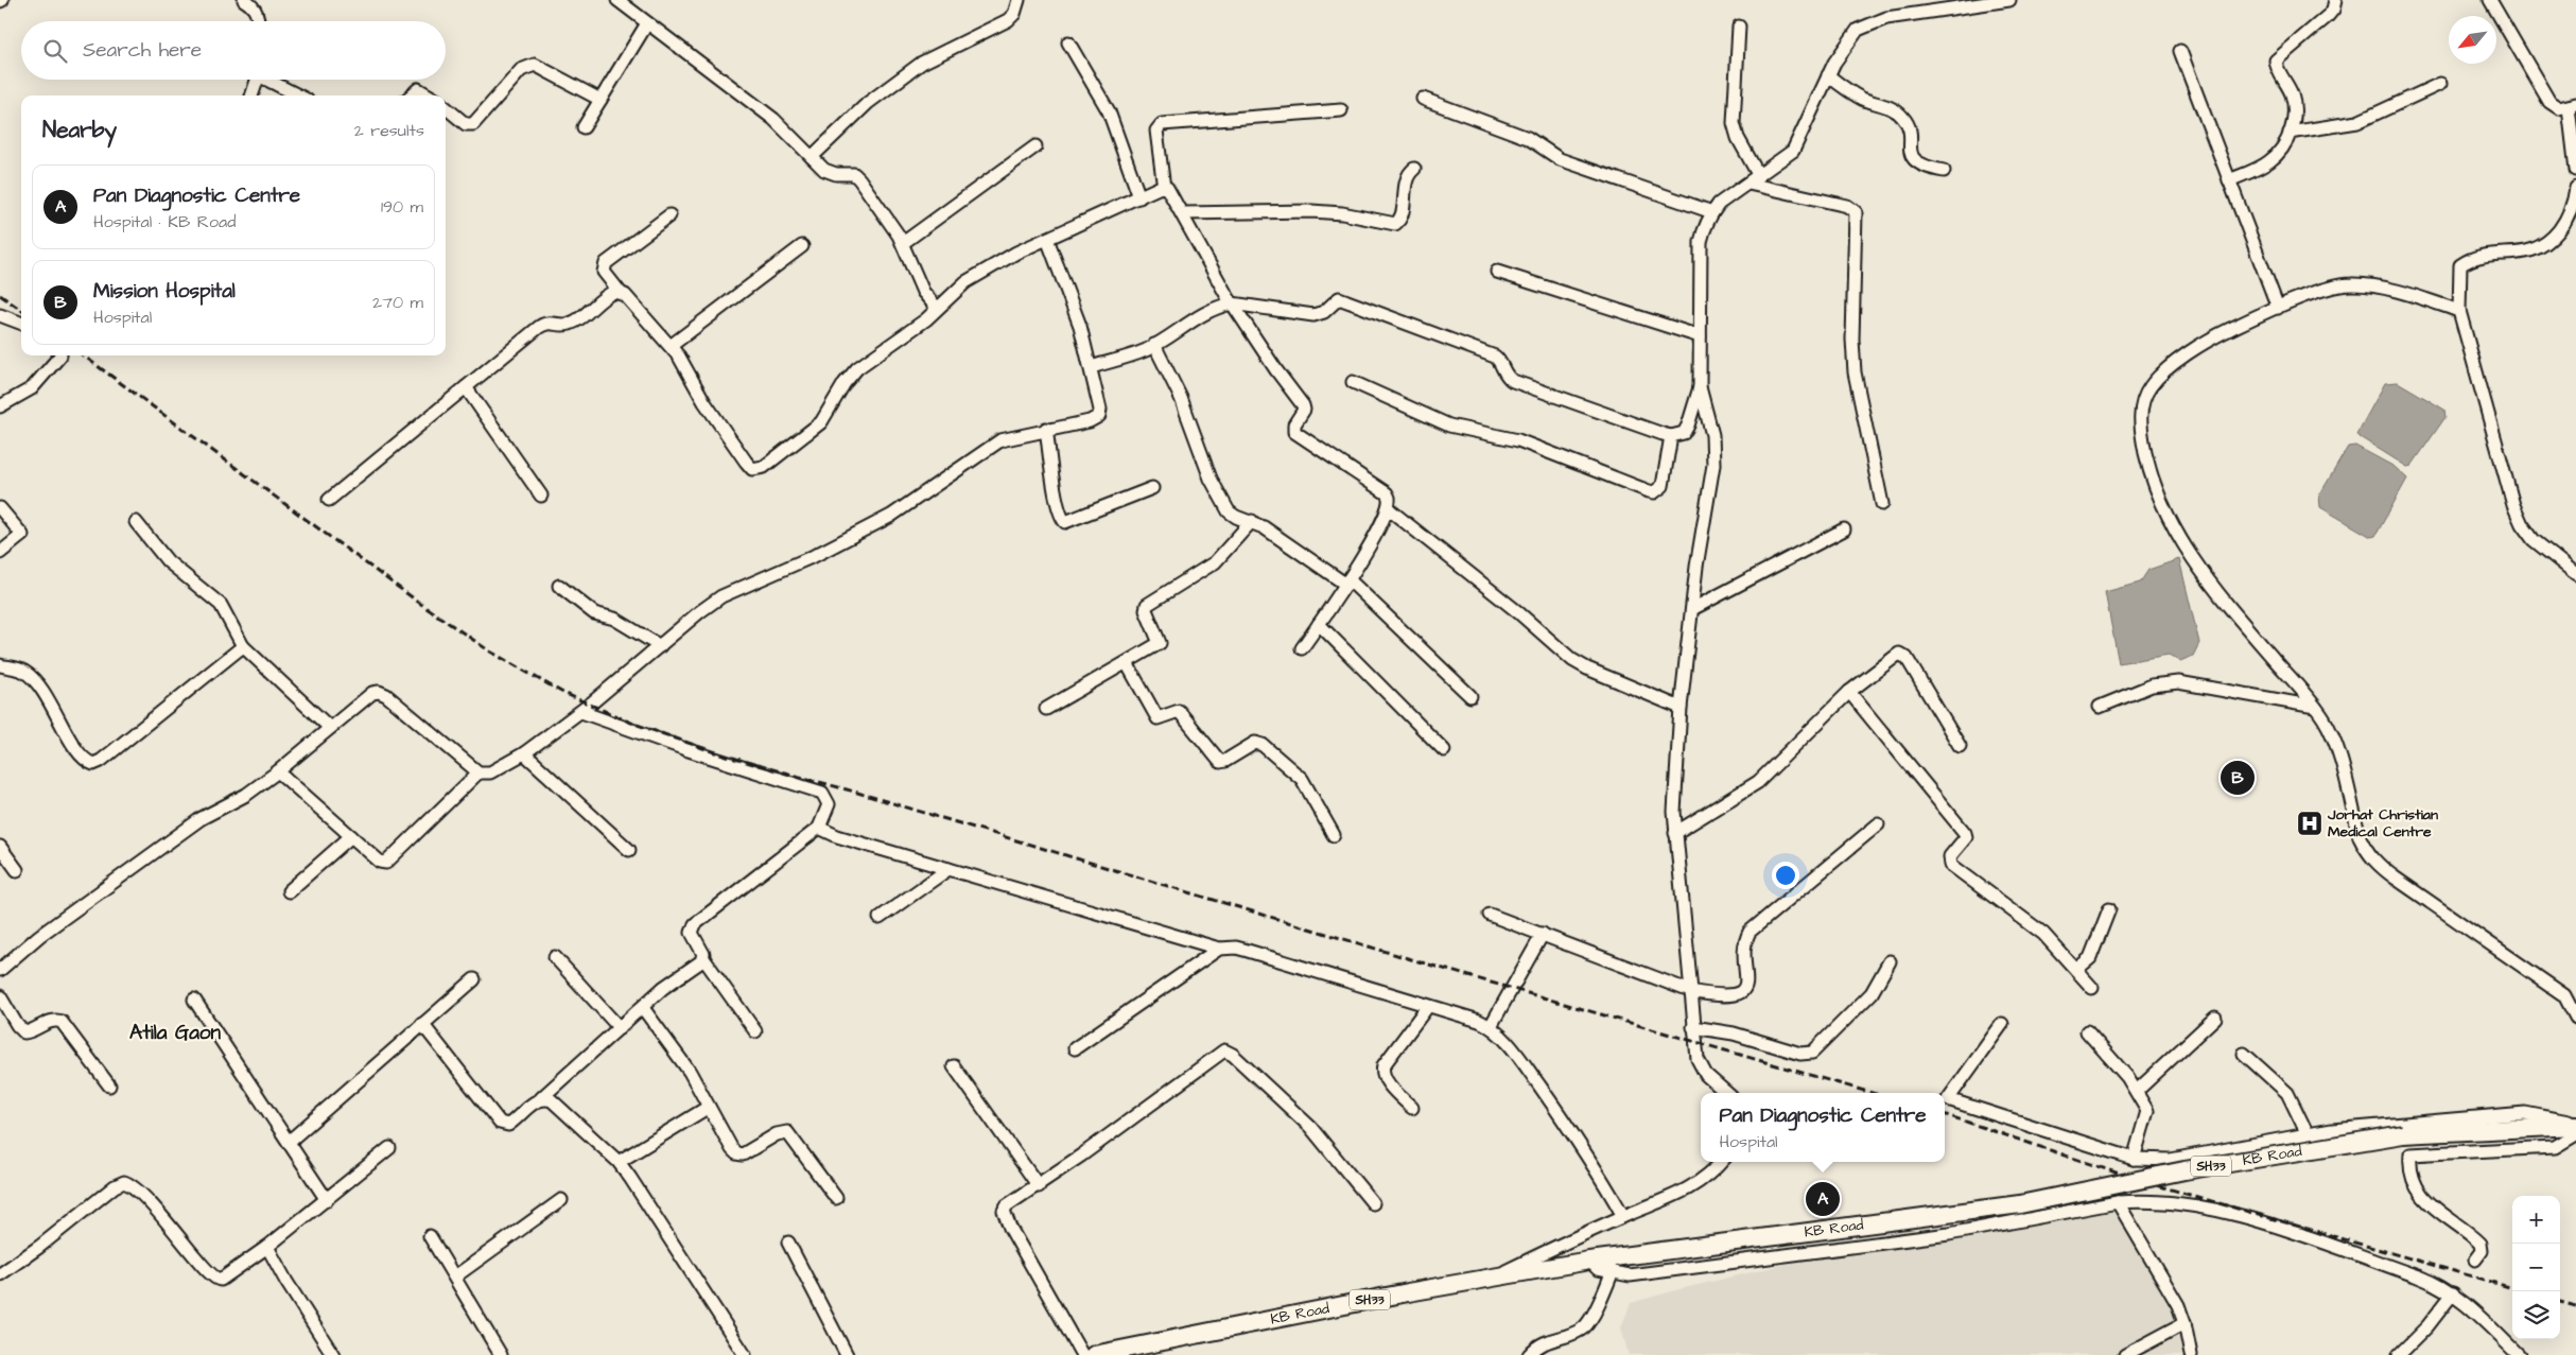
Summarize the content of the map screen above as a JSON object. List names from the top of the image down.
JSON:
{
  "streets": {
    "main road": ["KB Road", "SH33"]
  },
  "districts": ["Atila Gaon"],
  "places": {
    "hospital": ["Jorhat Christian Medical Centre"]
  },
  "north": "bottom left",
  "page": {
    "search": "Search here",
    "heading": ["Nearby", "2 results"],
    "list": [
      {
        "mark": "A",
        "name": "Pan Diagnostic Centre",
        "note": "Hospital · KB Road",
        "value": "190 m"
      },
      {
        "mark": "B",
        "name": "Mission Hospital",
        "note": "Hospital",
        "value": "270 m"
      }
    ],
    "pins": ["B", "A"],
    "popup": ["Pan Diagnostic Centre", "Hospital"],
    "map_buttons": ["+", "−"]
  }
}
